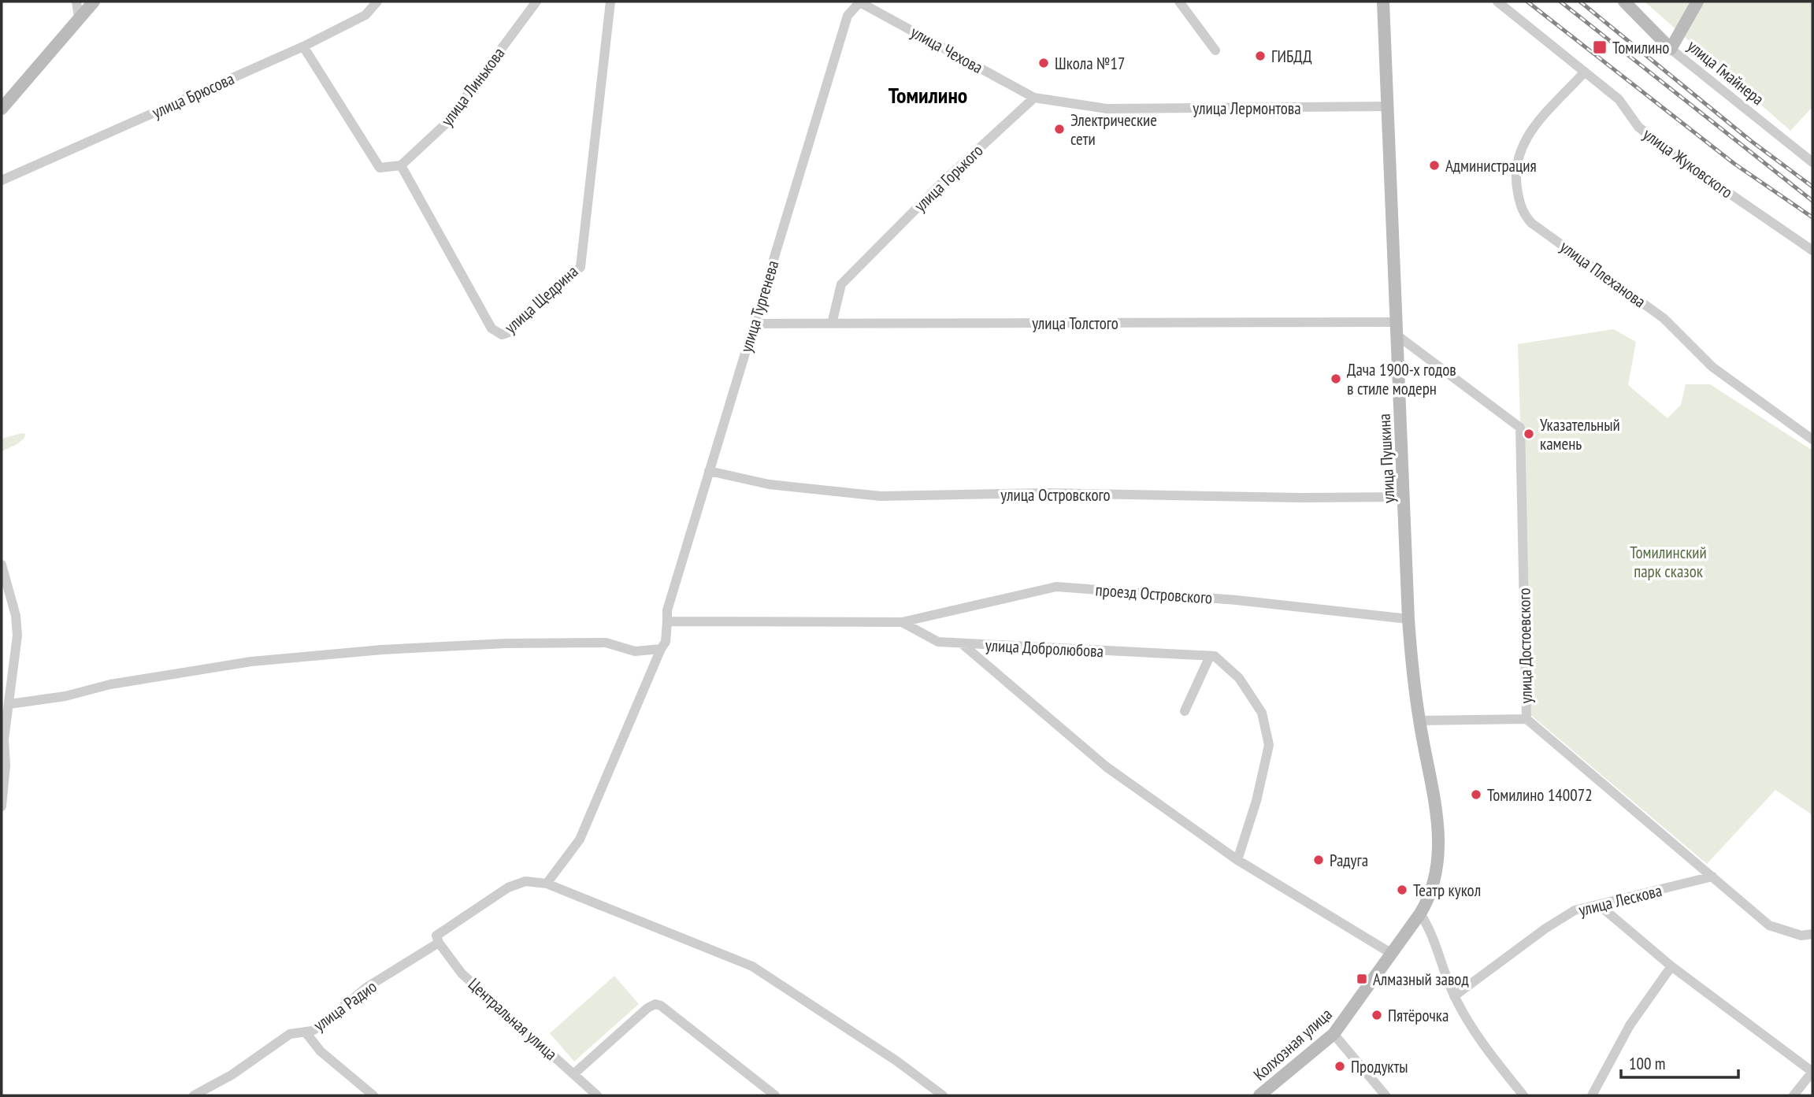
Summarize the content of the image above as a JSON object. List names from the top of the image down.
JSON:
{
  "streets": {
    "main road": ["улица Гмайнера", "улица Пушкина", "Колхозная улица"],
    "street": [
      "улица Чехова",
      "улица Линькова",
      "улица Брюсова",
      "улица Лермонтова",
      "улица Жуковского",
      "улица Горького",
      "улица Плеханова",
      "улица Щедрина",
      "улица Тургенева",
      "улица Толстого",
      "улица Островского",
      "проезд Островского",
      "улица Достоевского",
      "улица Добролюбова",
      "улица Лескова",
      "улица Радио",
      "Центральная улица"
    ]
  },
  "crossings": [
    ["улица Чехова", "улица Лермонтова"],
    ["улица Чехова", "улица Горького"],
    ["улица Чехова", "улица Тургенева"],
    ["улица Линькова", "улица Щедрина"],
    ["улица Лермонтова", "улица Горького"],
    ["улица Лермонтова", "улица Пушкина"],
    ["улица Жуковского", "улица Плеханова"],
    ["улица Горького", "улица Толстого"],
    ["улица Тургенева", "улица Толстого"],
    ["улица Тургенева", "улица Островского"],
    ["улица Тургенева", "проезд Островского"],
    ["улица Тургенева", "улица Радио"],
    ["улица Толстого", "улица Пушкина"],
    ["улица Толстого", "улица Достоевского"],
    ["улица Пушкина", "улица Островского"],
    ["улица Пушкина", "проезд Островского"],
    ["улица Пушкина", "улица Достоевского"],
    ["улица Пушкина", "Колхозная улица"],
    ["улица Достоевского", "улица Лескова"],
    ["улица Добролюбова", "Колхозная улица"],
    ["улица Радио", "Центральная улица"]
  ],
  "districts": ["Томилино"],
  "parks": ["Томилинский парк сказок"],
  "places": {
    "transit": ["Томилино", "Алмазный завод"],
    "other": [
      "ГИБДД",
      "Школа №17",
      "Электрические сети",
      "Администрация",
      "Дача 1900-х годов в стиле модерн",
      "Указательный камень",
      "Томилино 140072",
      "Радуга",
      "Театр кукол",
      "Пятёрочка",
      "Продукты"
    ]
  },
  "scale_bar": "100 m"
}
